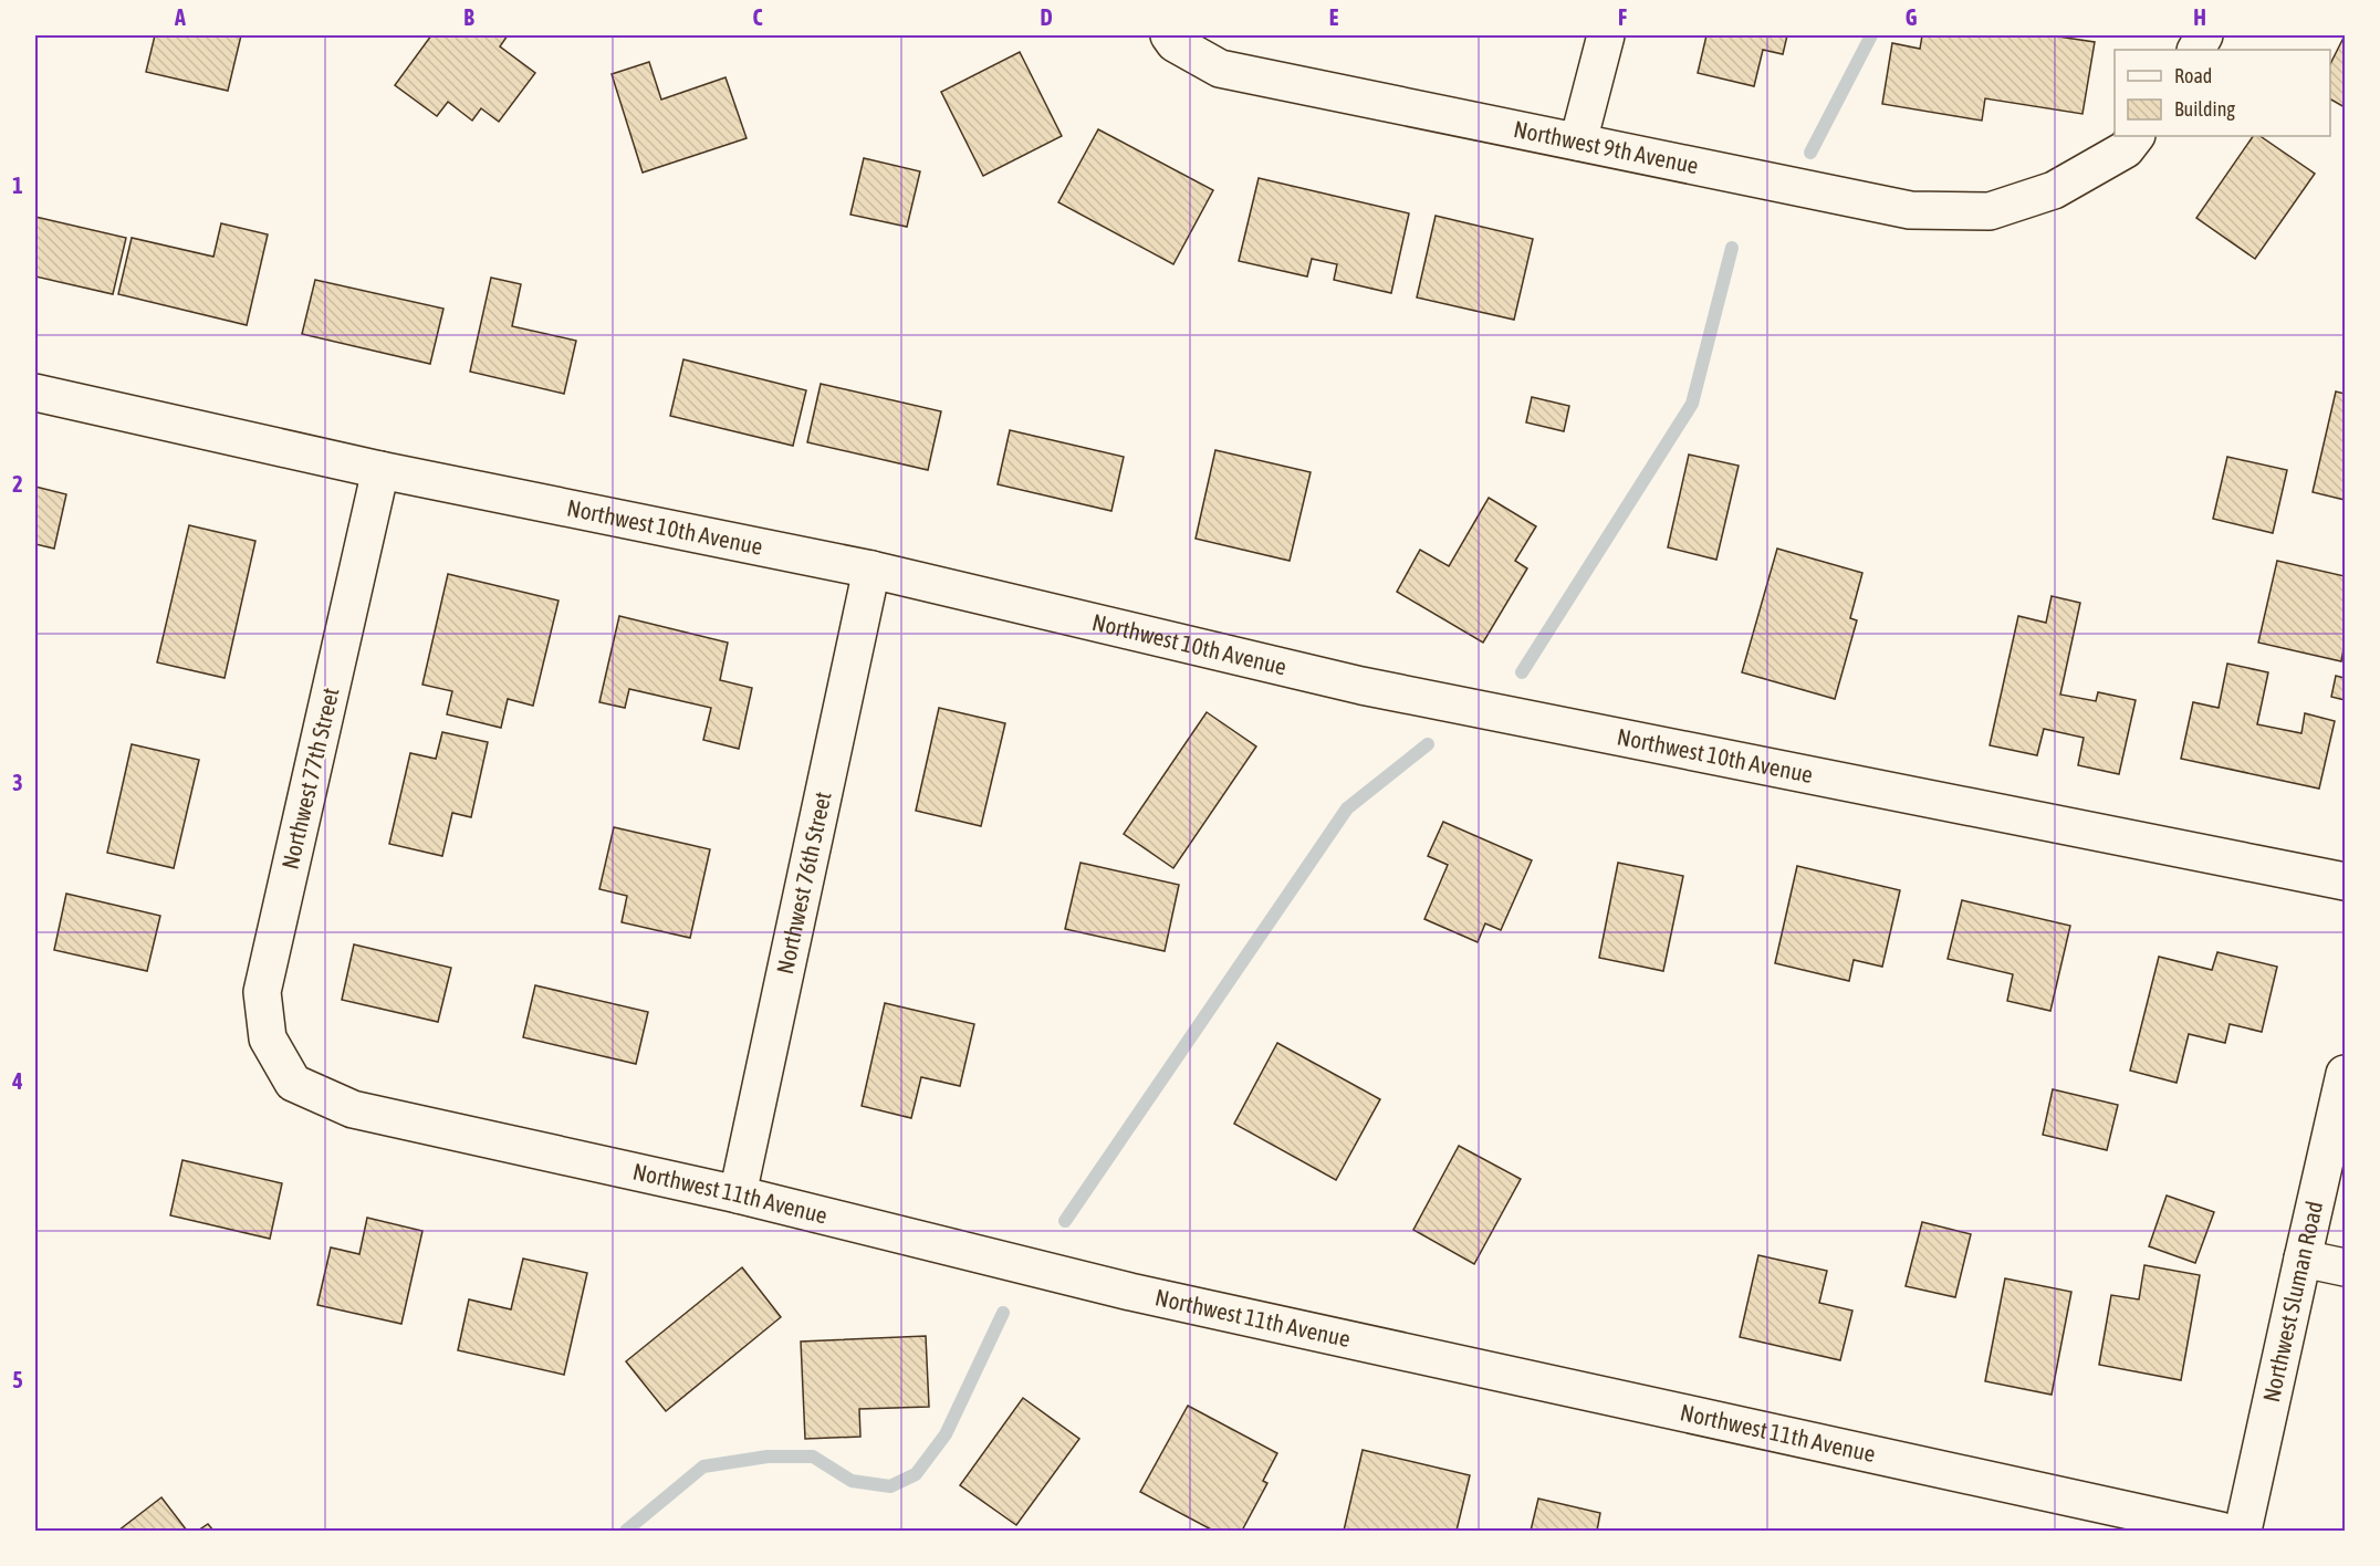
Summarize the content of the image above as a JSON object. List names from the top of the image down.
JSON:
{
  "streets": {
    "street": [
      "Northwest 9th Avenue",
      "Northwest 10th Avenue",
      "Northwest 77th Street",
      "Northwest 76th Street",
      "Northwest 11th Avenue",
      "Northwest Sluman Road"
    ]
  },
  "crossings": [
    ["Northwest 10th Avenue", "Northwest 77th Street"],
    ["Northwest 10th Avenue", "Northwest 76th Street"],
    ["Northwest 77th Street", "Northwest 11th Avenue"],
    ["Northwest 76th Street", "Northwest 11th Avenue"]
  ],
  "legend": ["Road", "Building"],
  "grid": {
    "columns": [
      "A",
      "B",
      "C",
      "D",
      "E",
      "F",
      "G",
      "H"
    ],
    "rows": [
      "1",
      "2",
      "3",
      "4",
      "5"
    ]
  }
}
